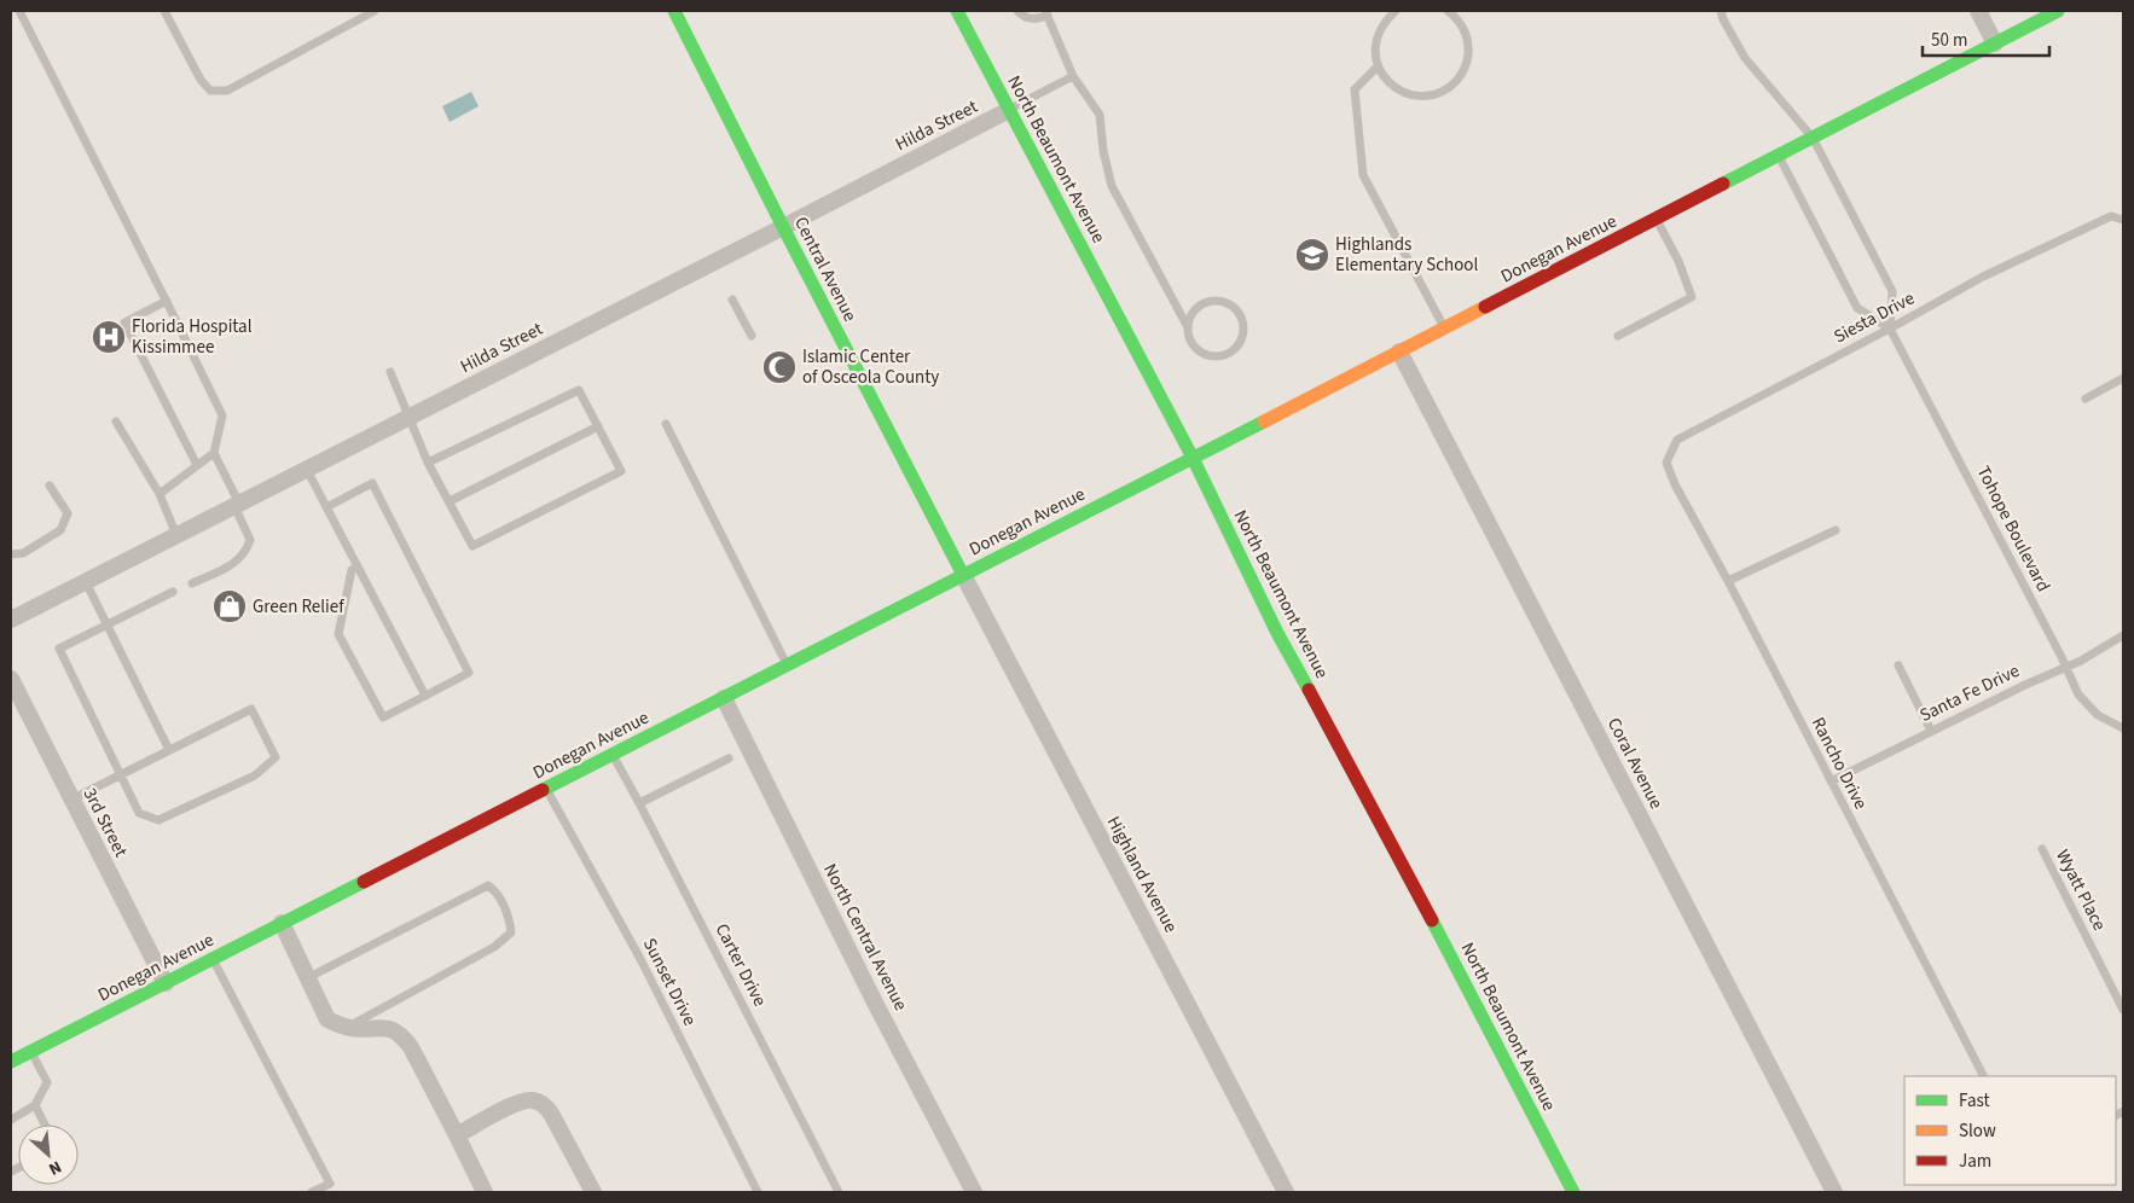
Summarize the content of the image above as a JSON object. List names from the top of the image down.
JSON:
{
  "streets": {
    "street": [
      "Hilda Street",
      "North Beaumont Avenue",
      "Donegan Avenue",
      "Central Avenue",
      "Coral Avenue",
      "3rd Street",
      "Highland Avenue",
      "North Central Avenue"
    ],
    "lane": [
      "Siesta Drive",
      "Tohope Boulevard",
      "Santa Fe Drive",
      "Rancho Drive",
      "Wyatt Place",
      "Carter Drive",
      "Sunset Drive"
    ]
  },
  "crossings": [
    ["Hilda Street", "North Beaumont Avenue"],
    ["Hilda Street", "Central Avenue"],
    ["North Beaumont Avenue", "Donegan Avenue"],
    ["Donegan Avenue", "Central Avenue"],
    ["Donegan Avenue", "Coral Avenue"],
    ["Donegan Avenue", "3rd Street"],
    ["Donegan Avenue", "Highland Avenue"],
    ["Donegan Avenue", "North Central Avenue"],
    ["Donegan Avenue", "Carter Drive"],
    ["Donegan Avenue", "Sunset Drive"],
    ["Central Avenue", "Highland Avenue"],
    ["Siesta Drive", "Tohope Boulevard"],
    ["Siesta Drive", "Rancho Drive"],
    ["Tohope Boulevard", "Santa Fe Drive"],
    ["Santa Fe Drive", "Rancho Drive"]
  ],
  "places": {
    "school or university": ["Highlands Elementary School"],
    "hospital": ["Florida Hospital Kissimmee"],
    "mosque": ["Islamic Center of Osceola County"],
    "shop": ["Green Relief"]
  },
  "legend": ["Fast", "Slow", "Jam"],
  "scale_bar": "50 m",
  "north": "bottom right"
}
